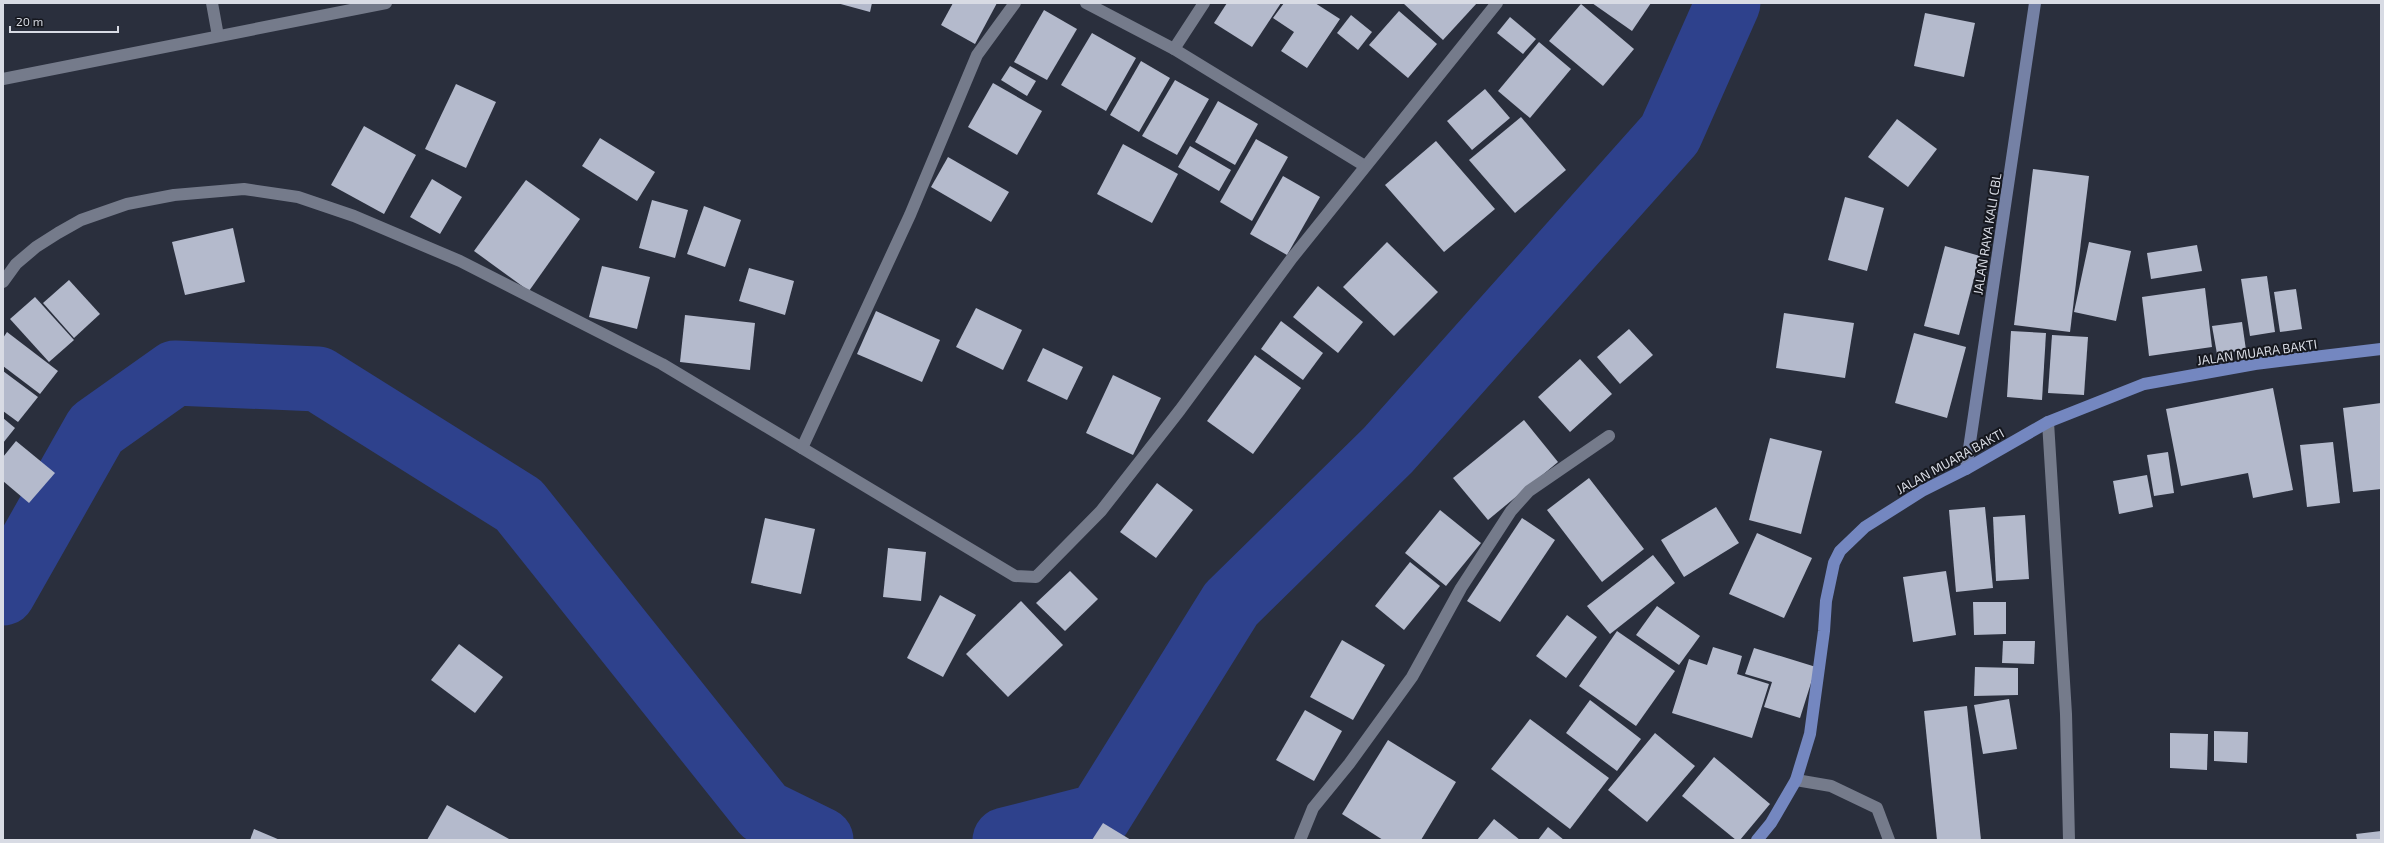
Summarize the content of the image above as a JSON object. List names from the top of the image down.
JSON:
{
  "streets": {
    "main road": ["JALAN MUARA BAKTI"],
    "street": ["JALAN RAYA KALI CBL"]
  },
  "crossings": [
    ["JALAN RAYA KALI CBL", "JALAN MUARA BAKTI"]
  ],
  "scale_bar": "20 m"
}
